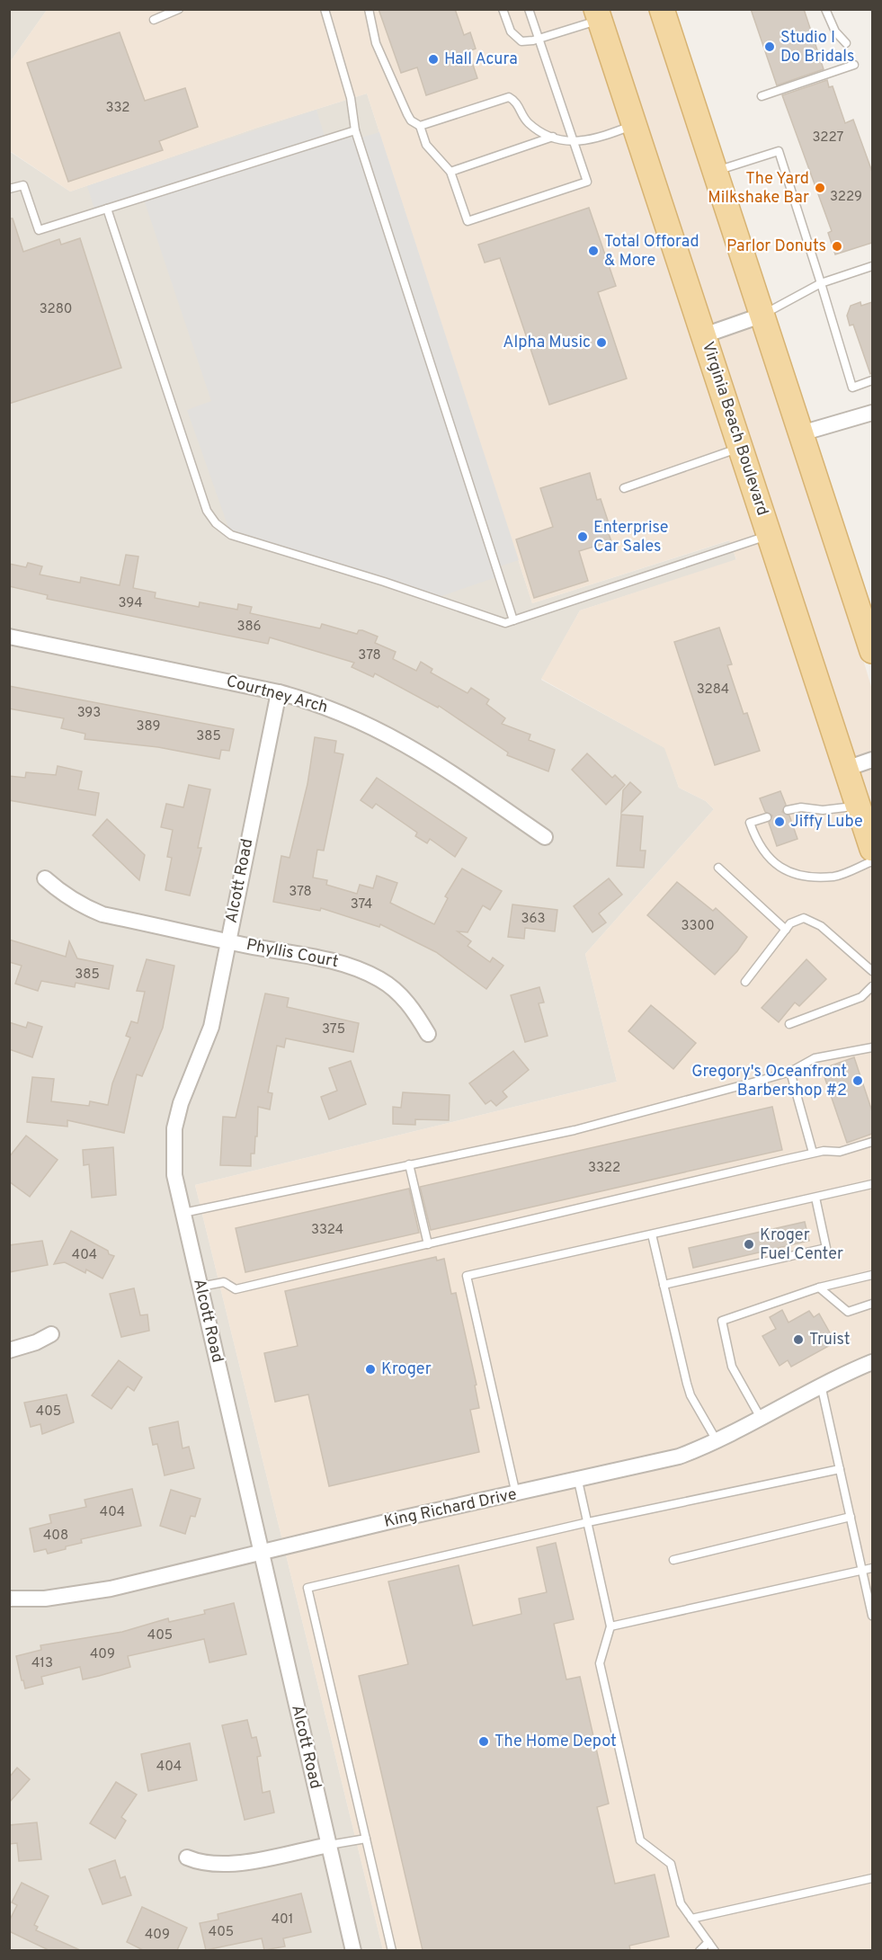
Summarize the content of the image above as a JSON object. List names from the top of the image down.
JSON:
{
  "streets": {
    "main road": ["Virginia Beach Boulevard"],
    "street": [
      "Courtney Arch",
      "Alcott Road",
      "Phyllis Court",
      "King Richard Drive"
    ]
  },
  "crossings": [
    ["Courtney Arch", "Alcott Road"],
    ["Alcott Road", "Phyllis Court"],
    ["Alcott Road", "King Richard Drive"]
  ],
  "places": [
    "Studio I Do Bridals",
    "Hall Acura",
    "The Yard Milkshake Bar",
    "Parlor Donuts",
    "Total Offorad & More",
    "Alpha Music",
    "Enterprise Car Sales",
    "Jiffy Lube",
    "Gregory's Oceanfront Barbershop #2",
    "Kroger Fuel Center",
    "Truist",
    "Kroger",
    "The Home Depot"
  ],
  "house_numbers": [
    "332",
    "3227",
    "3229",
    "3280",
    "394",
    "386",
    "378",
    "3284",
    "393",
    "389",
    "385",
    "378",
    "374",
    "363",
    "3300",
    "385",
    "375",
    "3322",
    "3324",
    "404",
    "405",
    "404",
    "408",
    "405",
    "409",
    "413",
    "404",
    "401",
    "405",
    "409"
  ]
}
